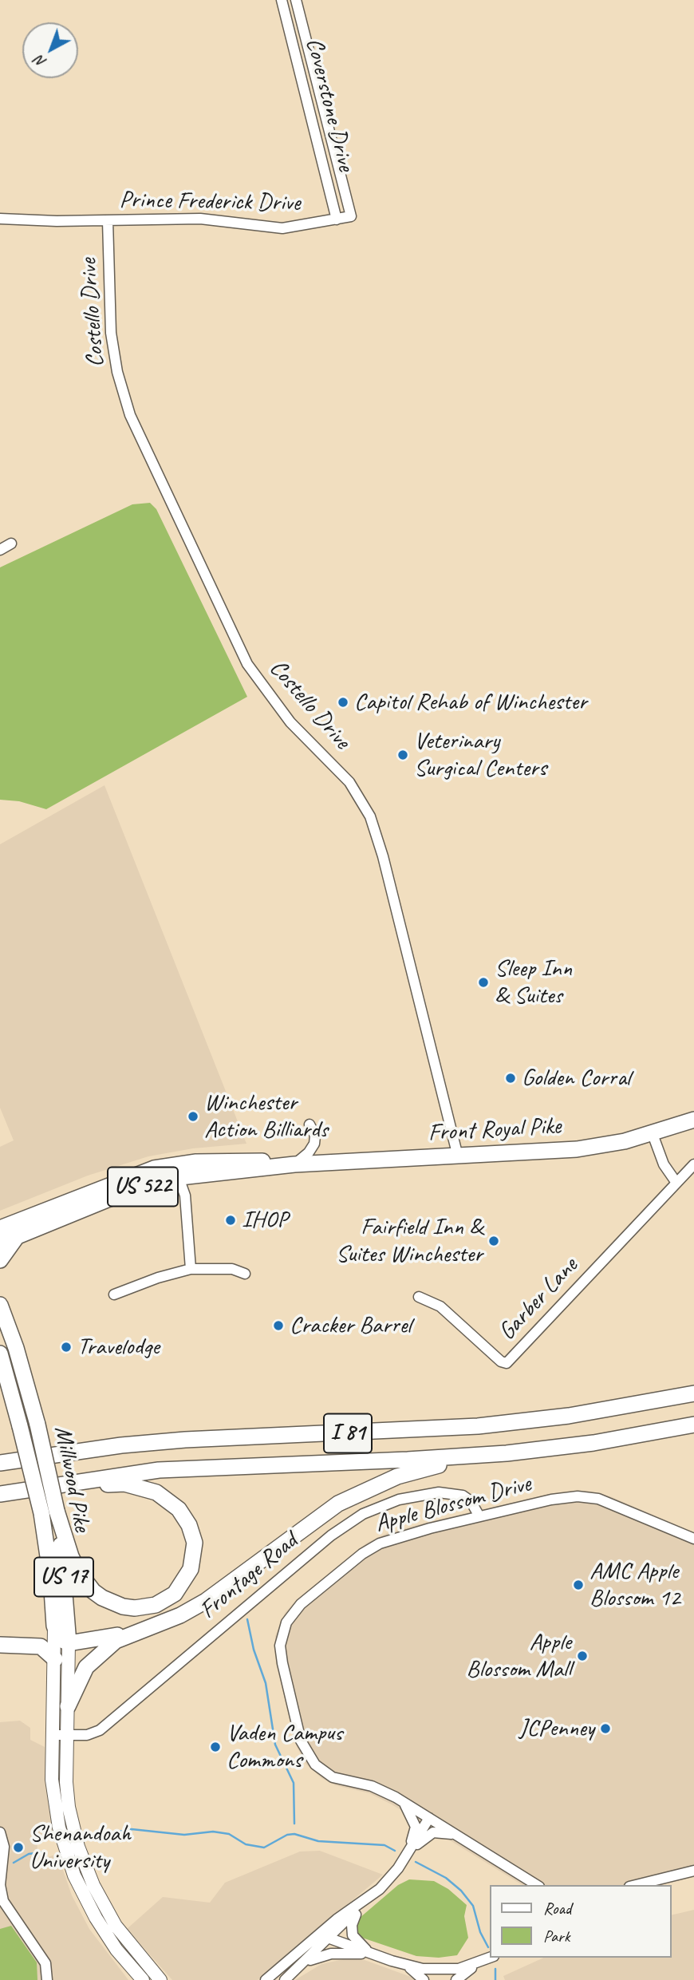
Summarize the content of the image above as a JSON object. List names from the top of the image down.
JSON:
{
  "streets": {
    "highway": [
      "Front Royal Pike",
      "US 522",
      "I 81",
      "Millwood Pike",
      "US 17"
    ],
    "street": [
      "Coverstone Drive",
      "Prince Frederick Drive",
      "Costello Drive",
      "Garber Lane",
      "Apple Blossom Drive",
      "Frontage Road"
    ]
  },
  "crossings": [
    ["Coverstone Drive", "Prince Frederick Drive"],
    ["Prince Frederick Drive", "Costello Drive"],
    ["Costello Drive", "Front Royal Pike"],
    ["Millwood Pike", "Frontage Road"],
    ["Millwood Pike", "US 17"],
    ["Apple Blossom Drive", "Frontage Road"],
    ["Frontage Road", "US 17"]
  ],
  "places": [
    "Capitol Rehab of Winchester",
    "Veterinary Surgical Centers",
    "Sleep Inn & Suites",
    "Golden Corral",
    "Winchester Action Billiards",
    "IHOP",
    "Fairfield Inn & Suites Winchester",
    "Cracker Barrel",
    "Travelodge",
    "AMC Apple Blossom 12",
    "Apple Blossom Mall",
    "JCPenney",
    "Vaden Campus Commons",
    "Shenandoah University"
  ],
  "legend": ["Road", "Park"],
  "north": "bottom left"
}
